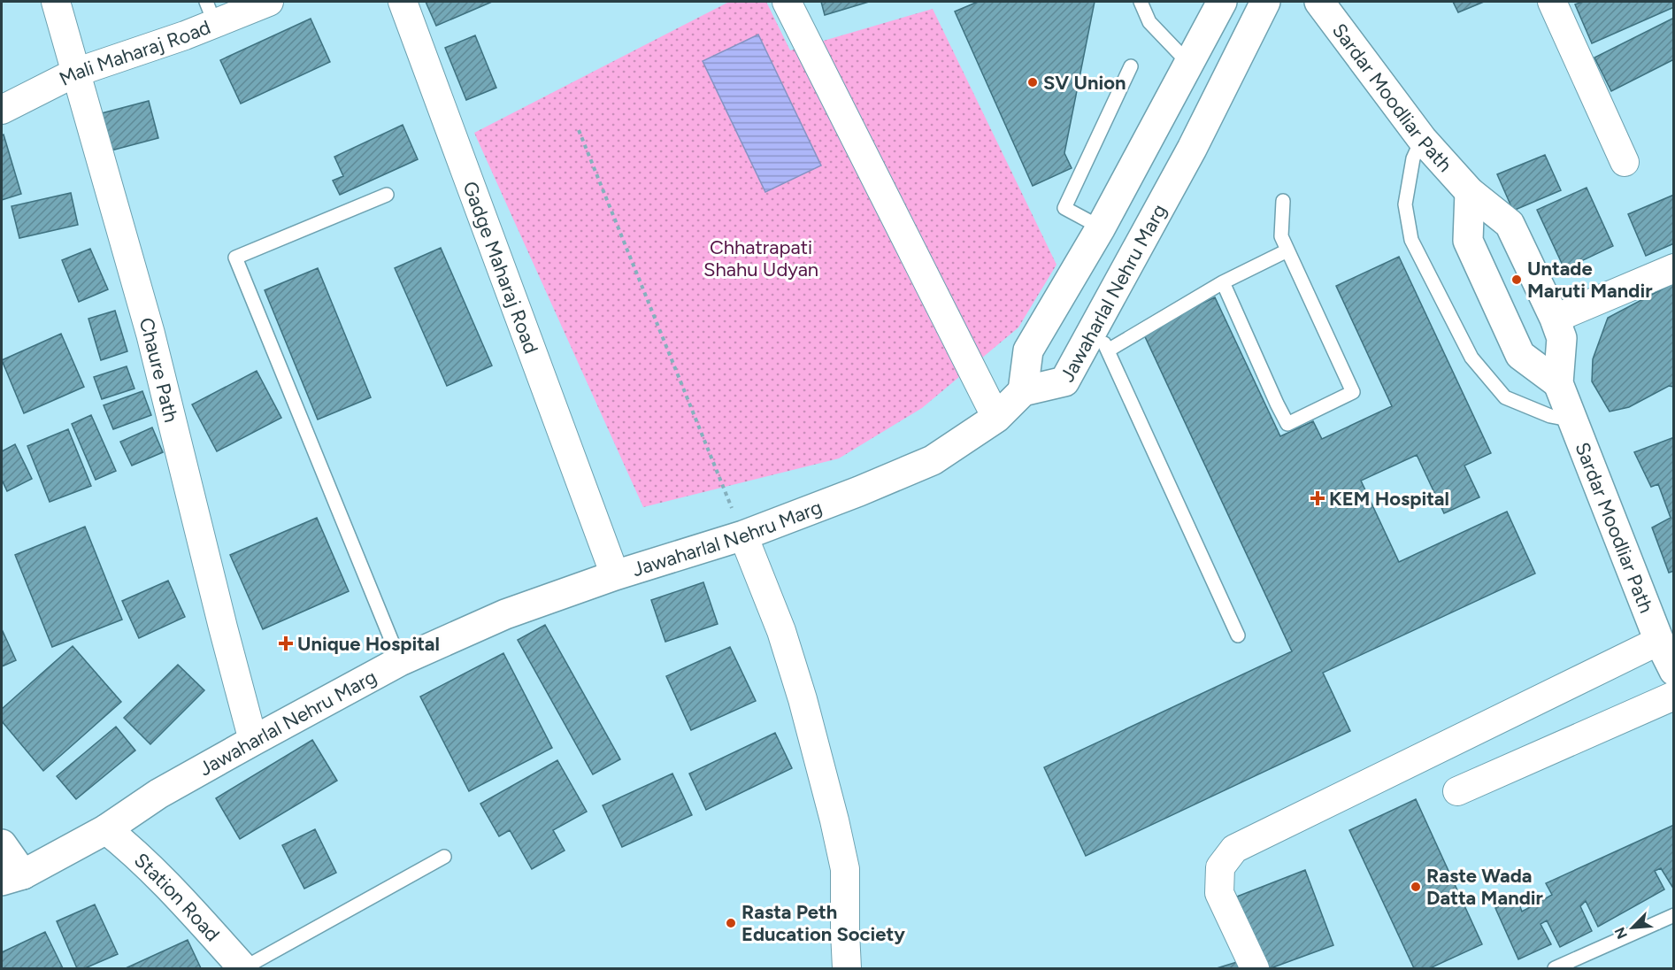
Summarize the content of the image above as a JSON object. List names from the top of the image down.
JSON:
{
  "streets": {
    "main road": ["Sardar Moodliar Path", "Jawaharlal Nehru Marg", "Station Road"],
    "street": ["Mali Maharaj Road", "Gadge Maharaj Road", "Chaure Path"]
  },
  "crossings": [
    ["Mali Maharaj Road", "Chaure Path"],
    ["Gadge Maharaj Road", "Jawaharlal Nehru Marg"],
    ["Jawaharlal Nehru Marg", "Chaure Path"],
    ["Jawaharlal Nehru Marg", "Station Road"]
  ],
  "parks": ["Chhatrapati Shahu Udyan"],
  "places": {
    "other": [
      "SV Union",
      "Untade Maruti Mandir",
      "Raste Wada Datta Mandir",
      "Rasta Peth Education Society"
    ],
    "health": ["KEM Hospital", "Unique Hospital"]
  },
  "north": "bottom left"
}
